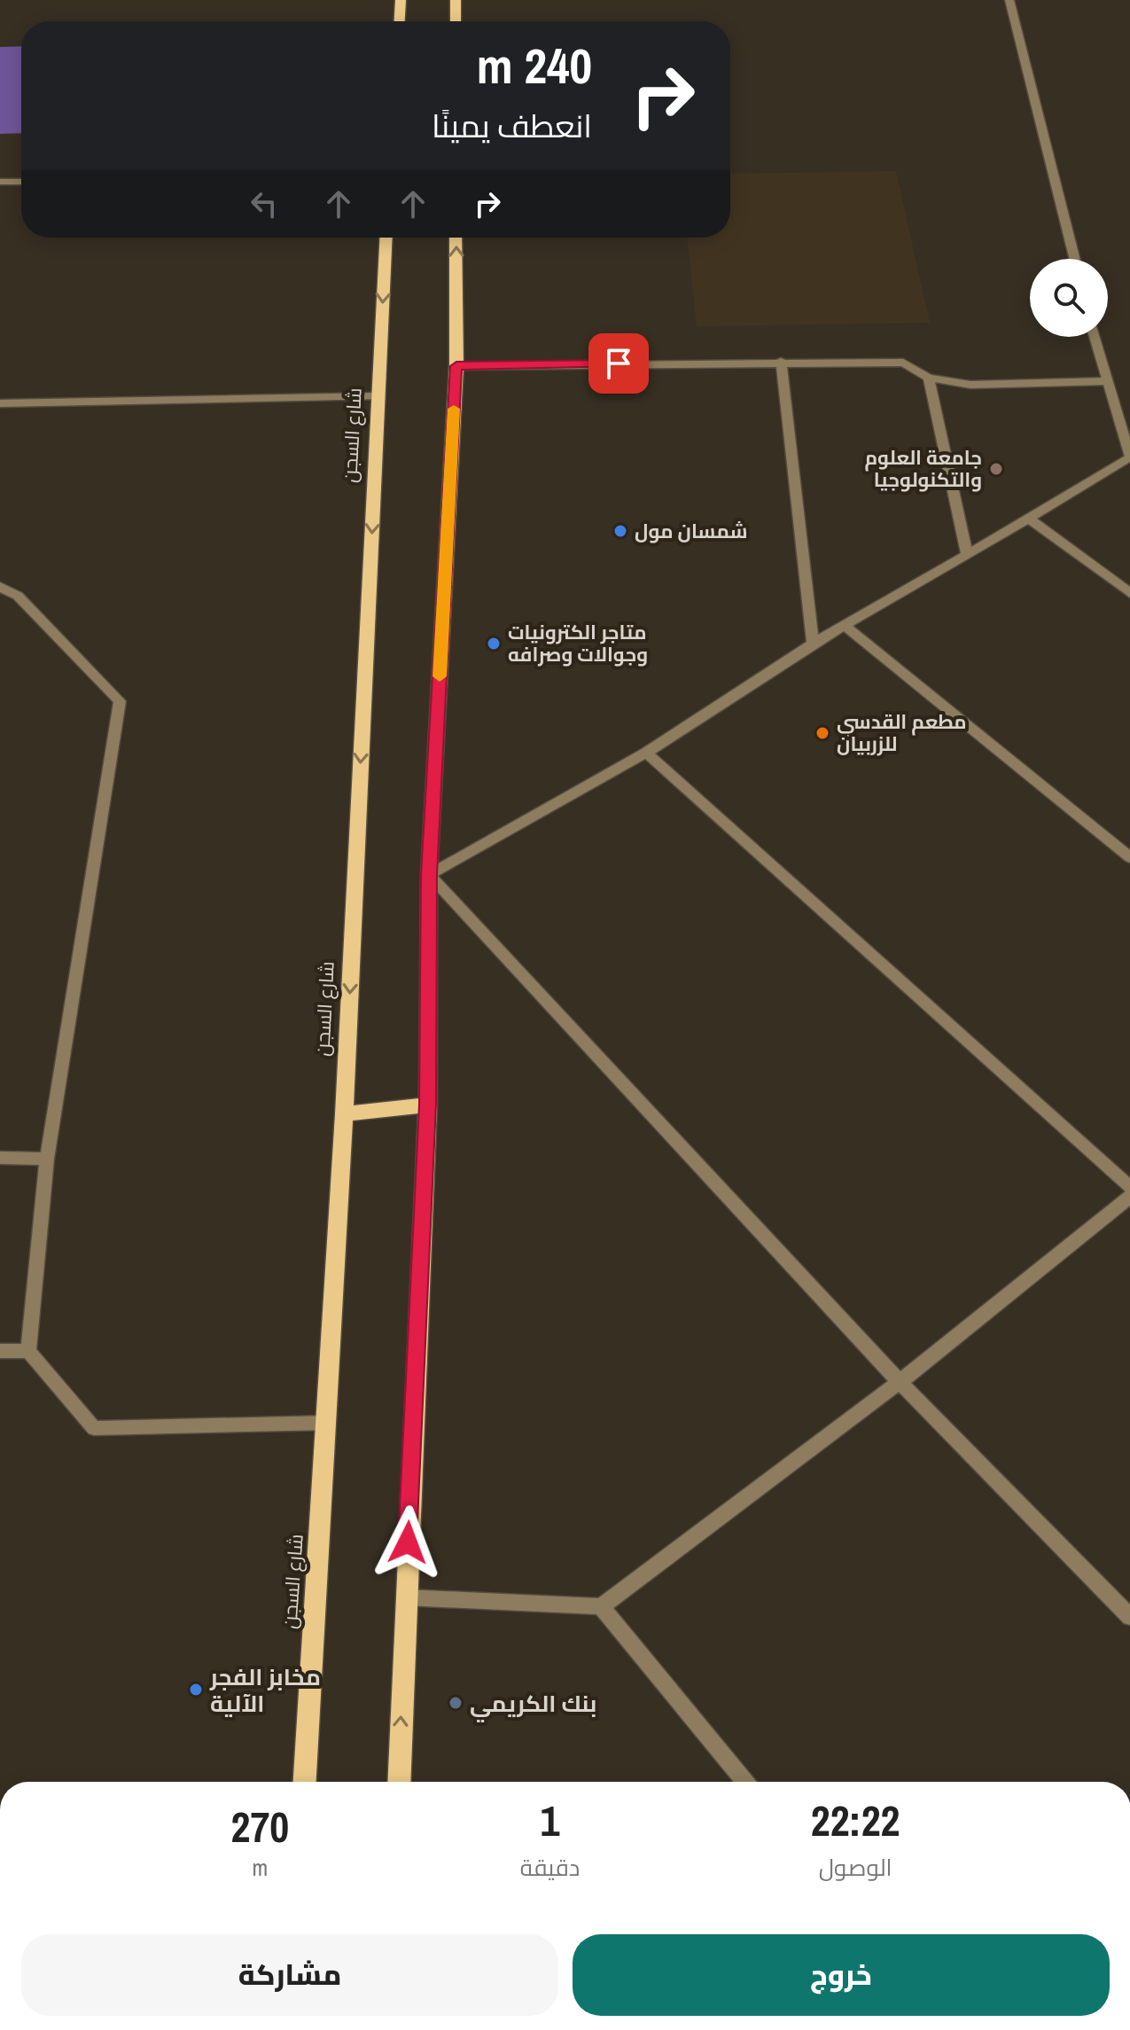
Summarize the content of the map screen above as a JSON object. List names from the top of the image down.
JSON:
{
  "streets": {
    "main road": ["شارع السجن"]
  },
  "places": [
    "جامعة العلوم والتكنولوجيا",
    "شمسان مول",
    "متاجر الكترونيات وجوالات وصرافه",
    "مطعم القدسي للزربيان",
    "مخابز الفجر الآلية",
    "بنك الكريمي"
  ],
  "page": {
    "turn": ["240 m", "انعطف يمينًا"],
    "eta": [
      "22:22",
      "الوصول",
      "1",
      "دقيقة",
      "270",
      "m"
    ],
    "buttons": ["خروج", "مشاركة"]
  }
}
